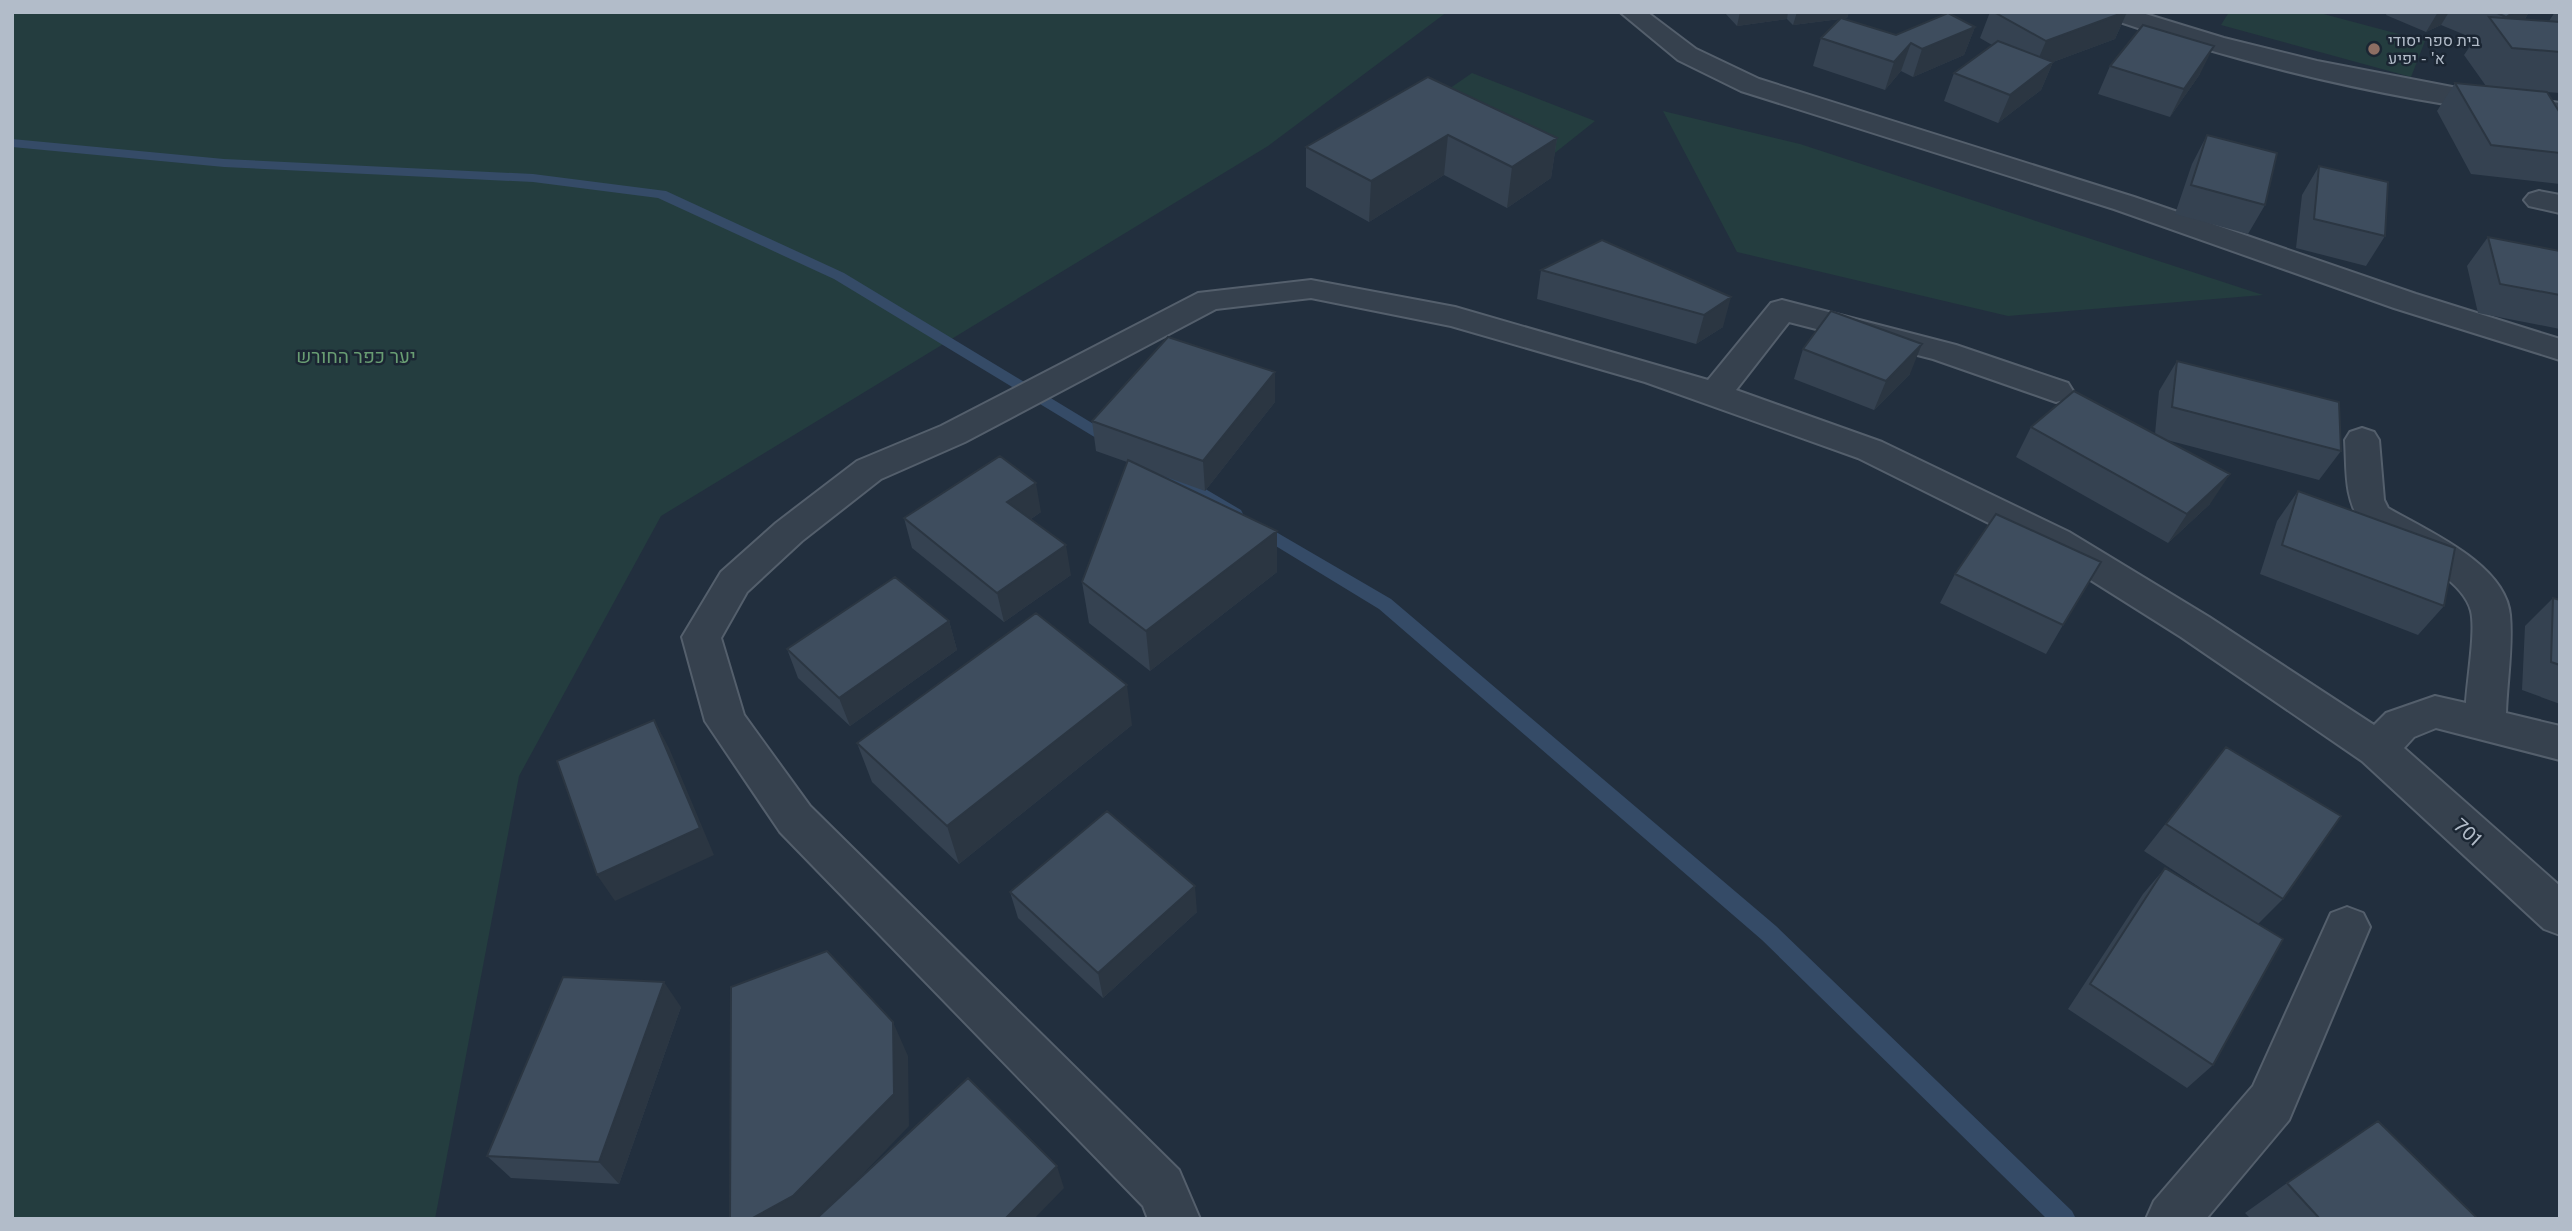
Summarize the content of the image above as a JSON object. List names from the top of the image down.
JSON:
{
  "streets": {
    "street": ["701"]
  },
  "parks": ["יער כפר החורש"],
  "places": ["בית ספר יסודי א' - יפיע"]
}
